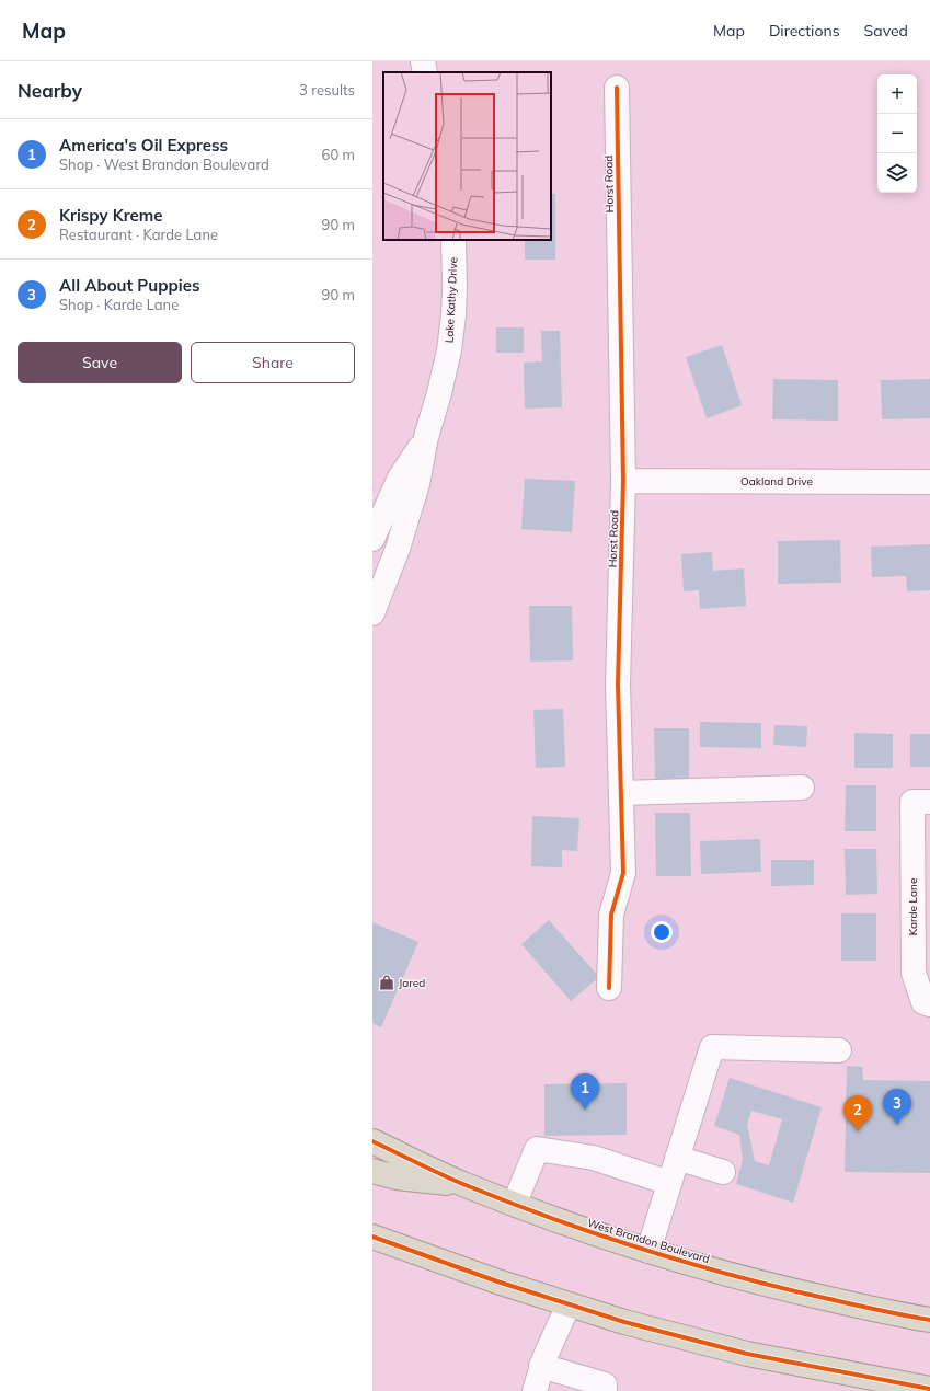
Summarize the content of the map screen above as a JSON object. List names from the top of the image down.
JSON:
{
  "streets": {
    "highway": ["West Brandon Boulevard"],
    "street": [
      "Horst Road",
      "Lake Kathy Drive",
      "Oakland Drive",
      "Karde Lane"
    ]
  },
  "crossings": [
    ["Horst Road", "Oakland Drive"]
  ],
  "places": {
    "shop": ["Jared"]
  },
  "page": {
    "header": "Map",
    "nav": ["Map", "Directions", "Saved"],
    "heading": ["Nearby", "3 results"],
    "map_buttons": ["+", "−"],
    "list": [
      {
        "mark": "1",
        "name": "America's Oil Express",
        "note": "Shop · West Brandon Boulevard",
        "value": "60 m"
      },
      {
        "mark": "2",
        "name": "Krispy Kreme",
        "note": "Restaurant · Karde Lane",
        "value": "90 m"
      },
      {
        "mark": "3",
        "name": "All About Puppies",
        "note": "Shop · Karde Lane",
        "value": "90 m"
      }
    ],
    "buttons": ["Save", "Share"],
    "pins": ["1", "3", "2"]
  }
}
